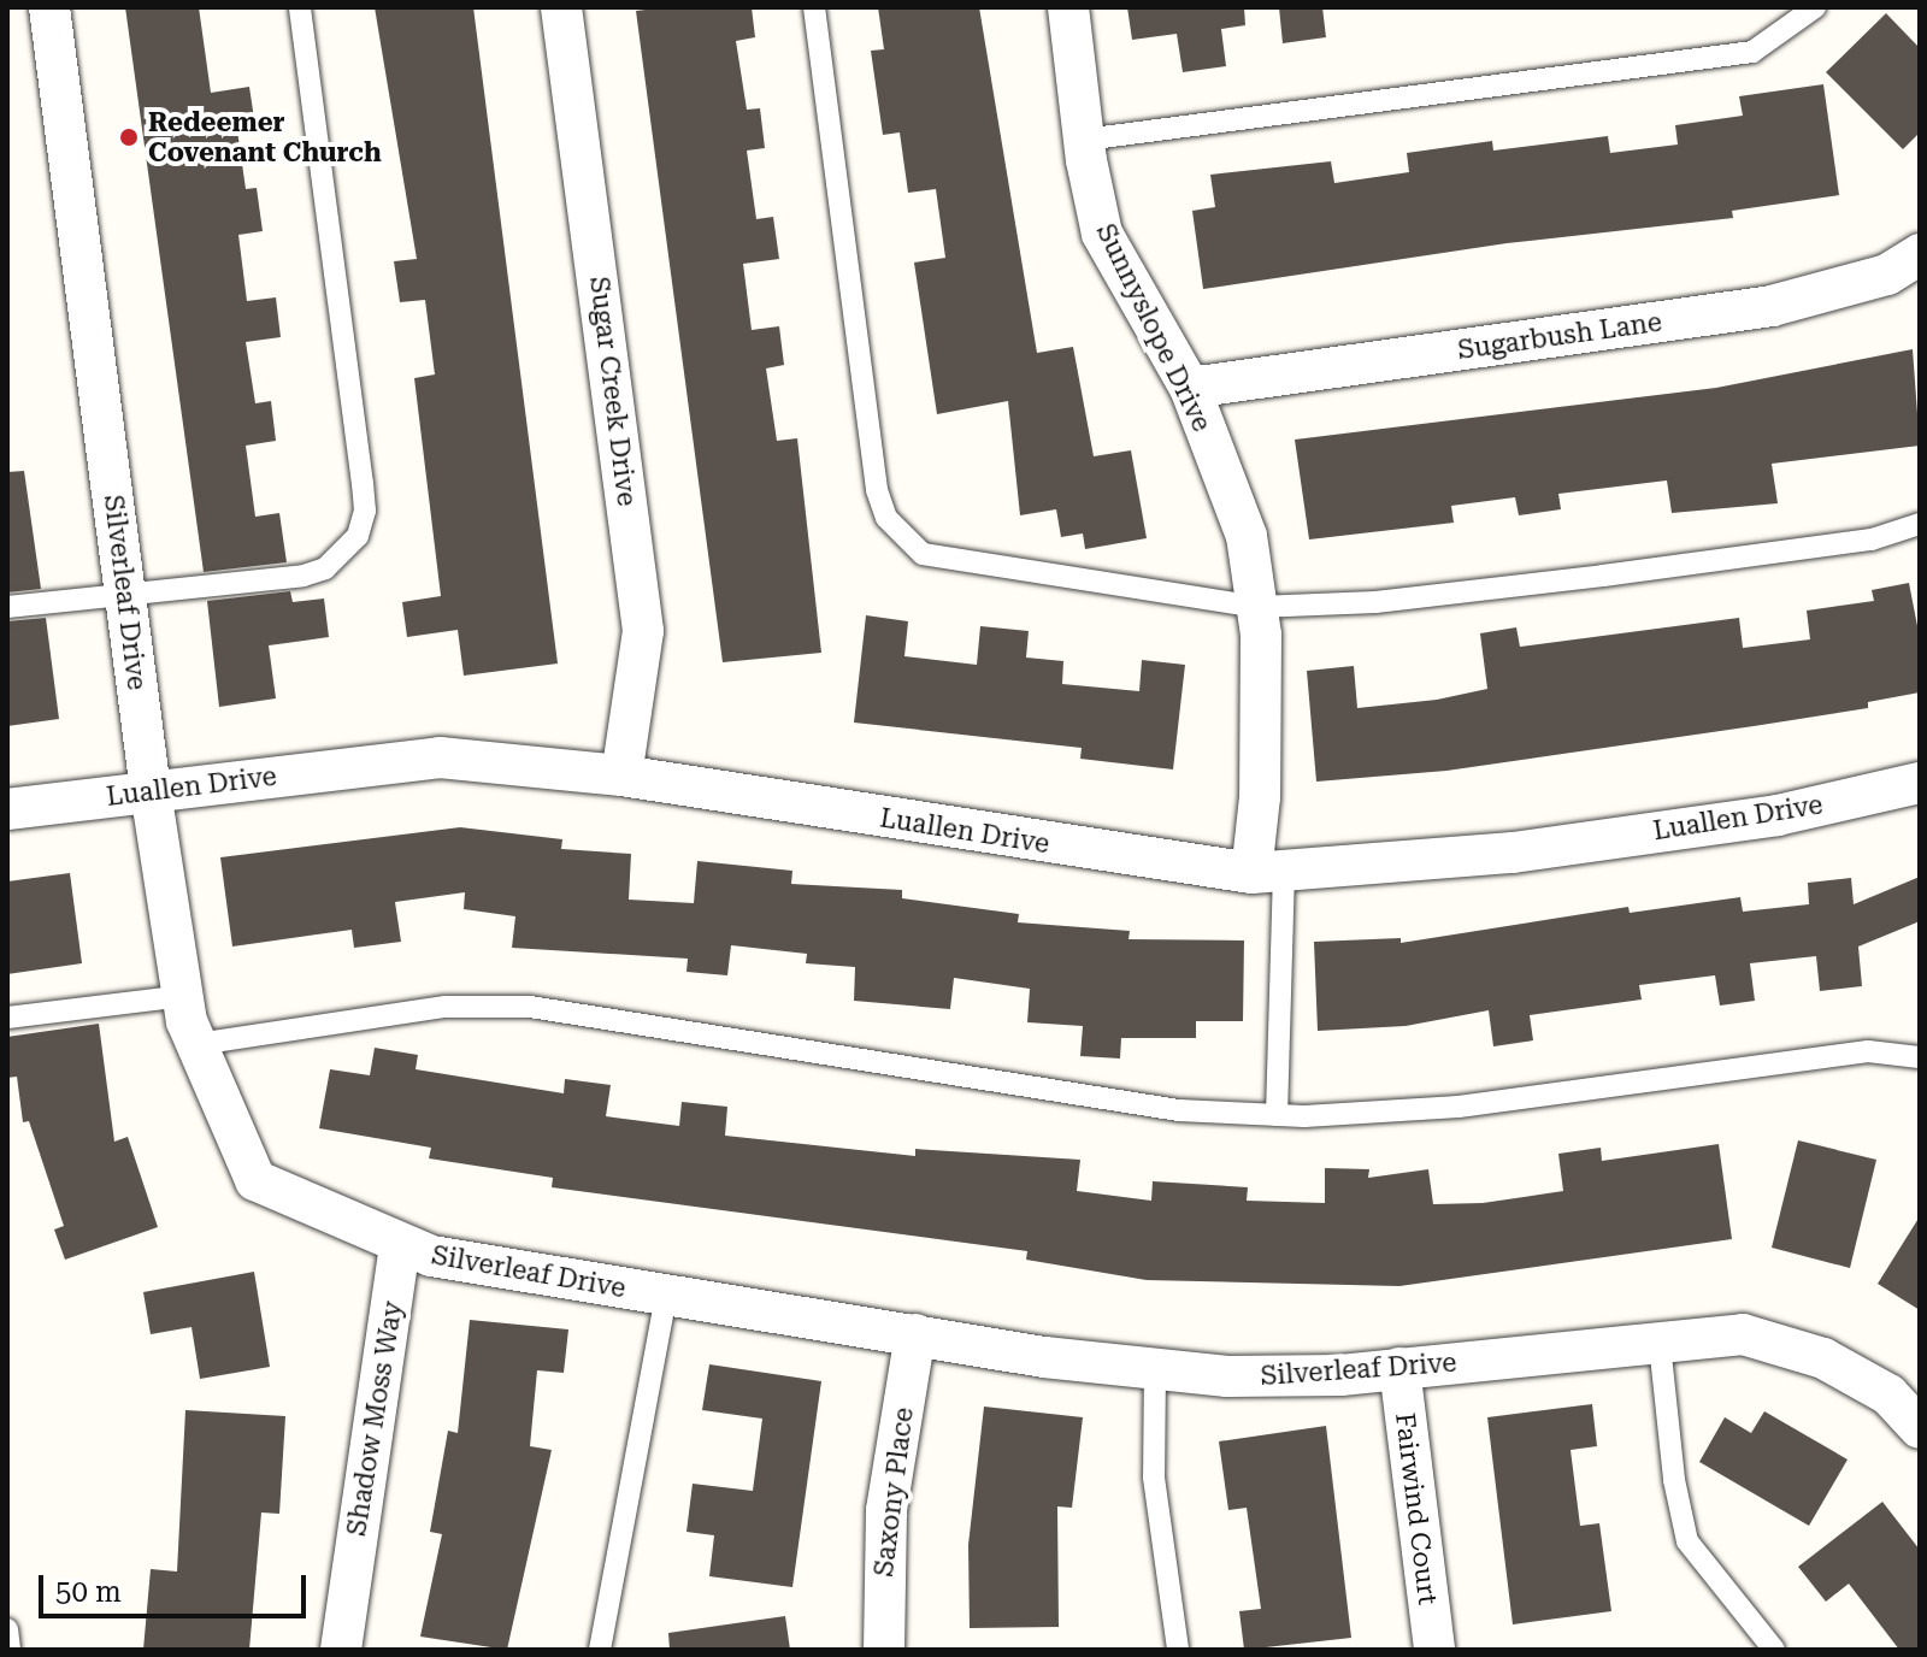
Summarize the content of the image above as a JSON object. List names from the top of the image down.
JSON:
{
  "streets": {
    "street": [
      "Sunnyslope Drive",
      "Sugarbush Lane",
      "Sugar Creek Drive",
      "Silverleaf Drive",
      "Luallen Drive",
      "Shadow Moss Way",
      "Saxony Place",
      "Fairwind Court"
    ]
  },
  "crossings": [
    ["Sunnyslope Drive", "Sugarbush Lane"],
    ["Sunnyslope Drive", "Luallen Drive"],
    ["Sugar Creek Drive", "Luallen Drive"],
    ["Silverleaf Drive", "Luallen Drive"],
    ["Silverleaf Drive", "Shadow Moss Way"],
    ["Silverleaf Drive", "Saxony Place"],
    ["Silverleaf Drive", "Fairwind Court"]
  ],
  "places": ["Redeemer Covenant Church"],
  "scale_bar": "50 m"
}
